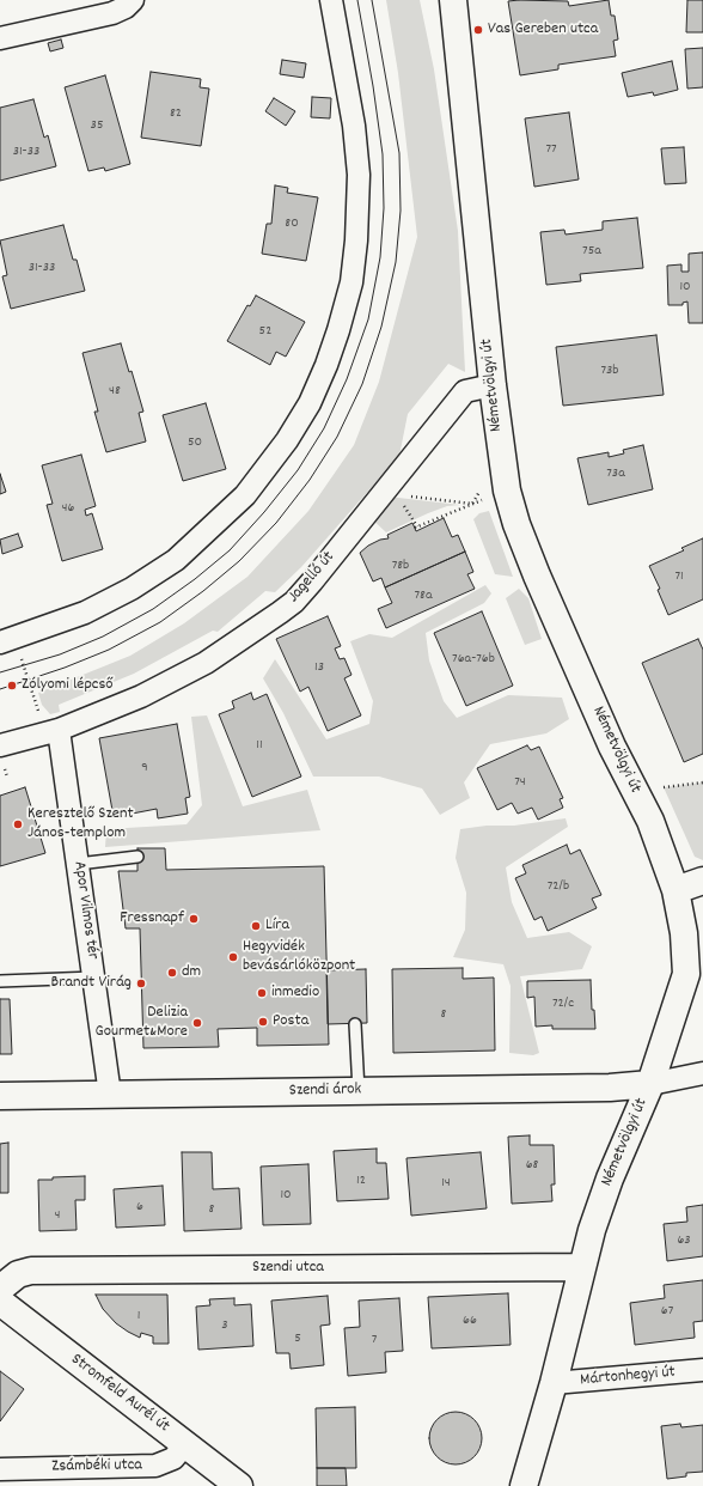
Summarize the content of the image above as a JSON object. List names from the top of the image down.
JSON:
{
  "streets": {
    "street": [
      "Németvölgyi út",
      "Jagelló út",
      "Apor Vilmos tér",
      "Szendi árok",
      "Szendi utca",
      "Mártonhegyi út",
      "Stromfeld Aurél út",
      "Zsámbéki utca"
    ]
  },
  "crossings": [
    ["Németvölgyi út", "Jagelló út"],
    ["Németvölgyi út", "Szendi árok"],
    ["Németvölgyi út", "Szendi utca"],
    ["Németvölgyi út", "Mártonhegyi út"],
    ["Jagelló út", "Apor Vilmos tér"],
    ["Apor Vilmos tér", "Szendi árok"],
    ["Stromfeld Aurél út", "Zsámbéki utca"]
  ],
  "places": [
    "Vas Gereben utca",
    "Zólyomi lépcső",
    "Keresztelő Szent János-templom",
    "Fressnapf",
    "Líra",
    "Hegyvidék bevásárlóközpont",
    "dm",
    "Brandt Virág",
    "inmedio",
    "Posta",
    "Delizia Gourmet&More"
  ],
  "house_numbers": [
    "82",
    "35",
    "77",
    "31-33",
    "80",
    "75a",
    "31-33",
    "10",
    "52",
    "73b",
    "48",
    "50",
    "73a",
    "46",
    "78b",
    "71",
    "78a",
    "76a-76b",
    "13",
    "11",
    "9",
    "74",
    "72/b",
    "72/c",
    "8",
    "68",
    "12",
    "14",
    "10",
    "6",
    "8",
    "4",
    "63",
    "67",
    "1",
    "66",
    "3",
    "5",
    "7"
  ]
}
